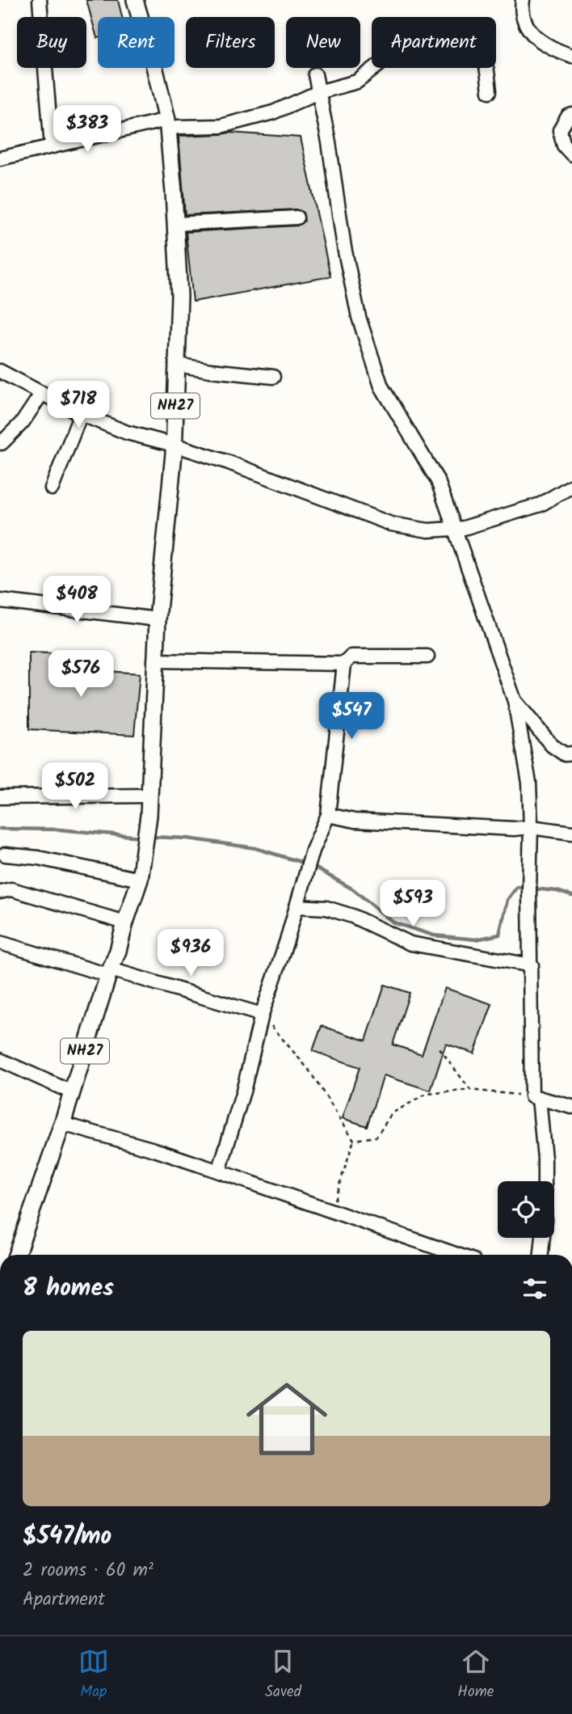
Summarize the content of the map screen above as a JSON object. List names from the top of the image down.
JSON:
{
  "streets": {
    "main road": ["NH27"]
  },
  "page": {
    "chip": [
      "Buy",
      "Rent",
      "Filters",
      "New",
      "Apartment"
    ],
    "price": [
      "$383",
      "$718",
      "$408",
      "$576",
      "$547",
      "$502",
      "$593",
      "$936"
    ],
    "heading": "8 homes",
    "list": [
      {
        "name": "$547/mo",
        "note": "2 rooms · 60 m² · Apartment"
      }
    ],
    "tabs": ["Map", "Saved", "Home"]
  }
}
